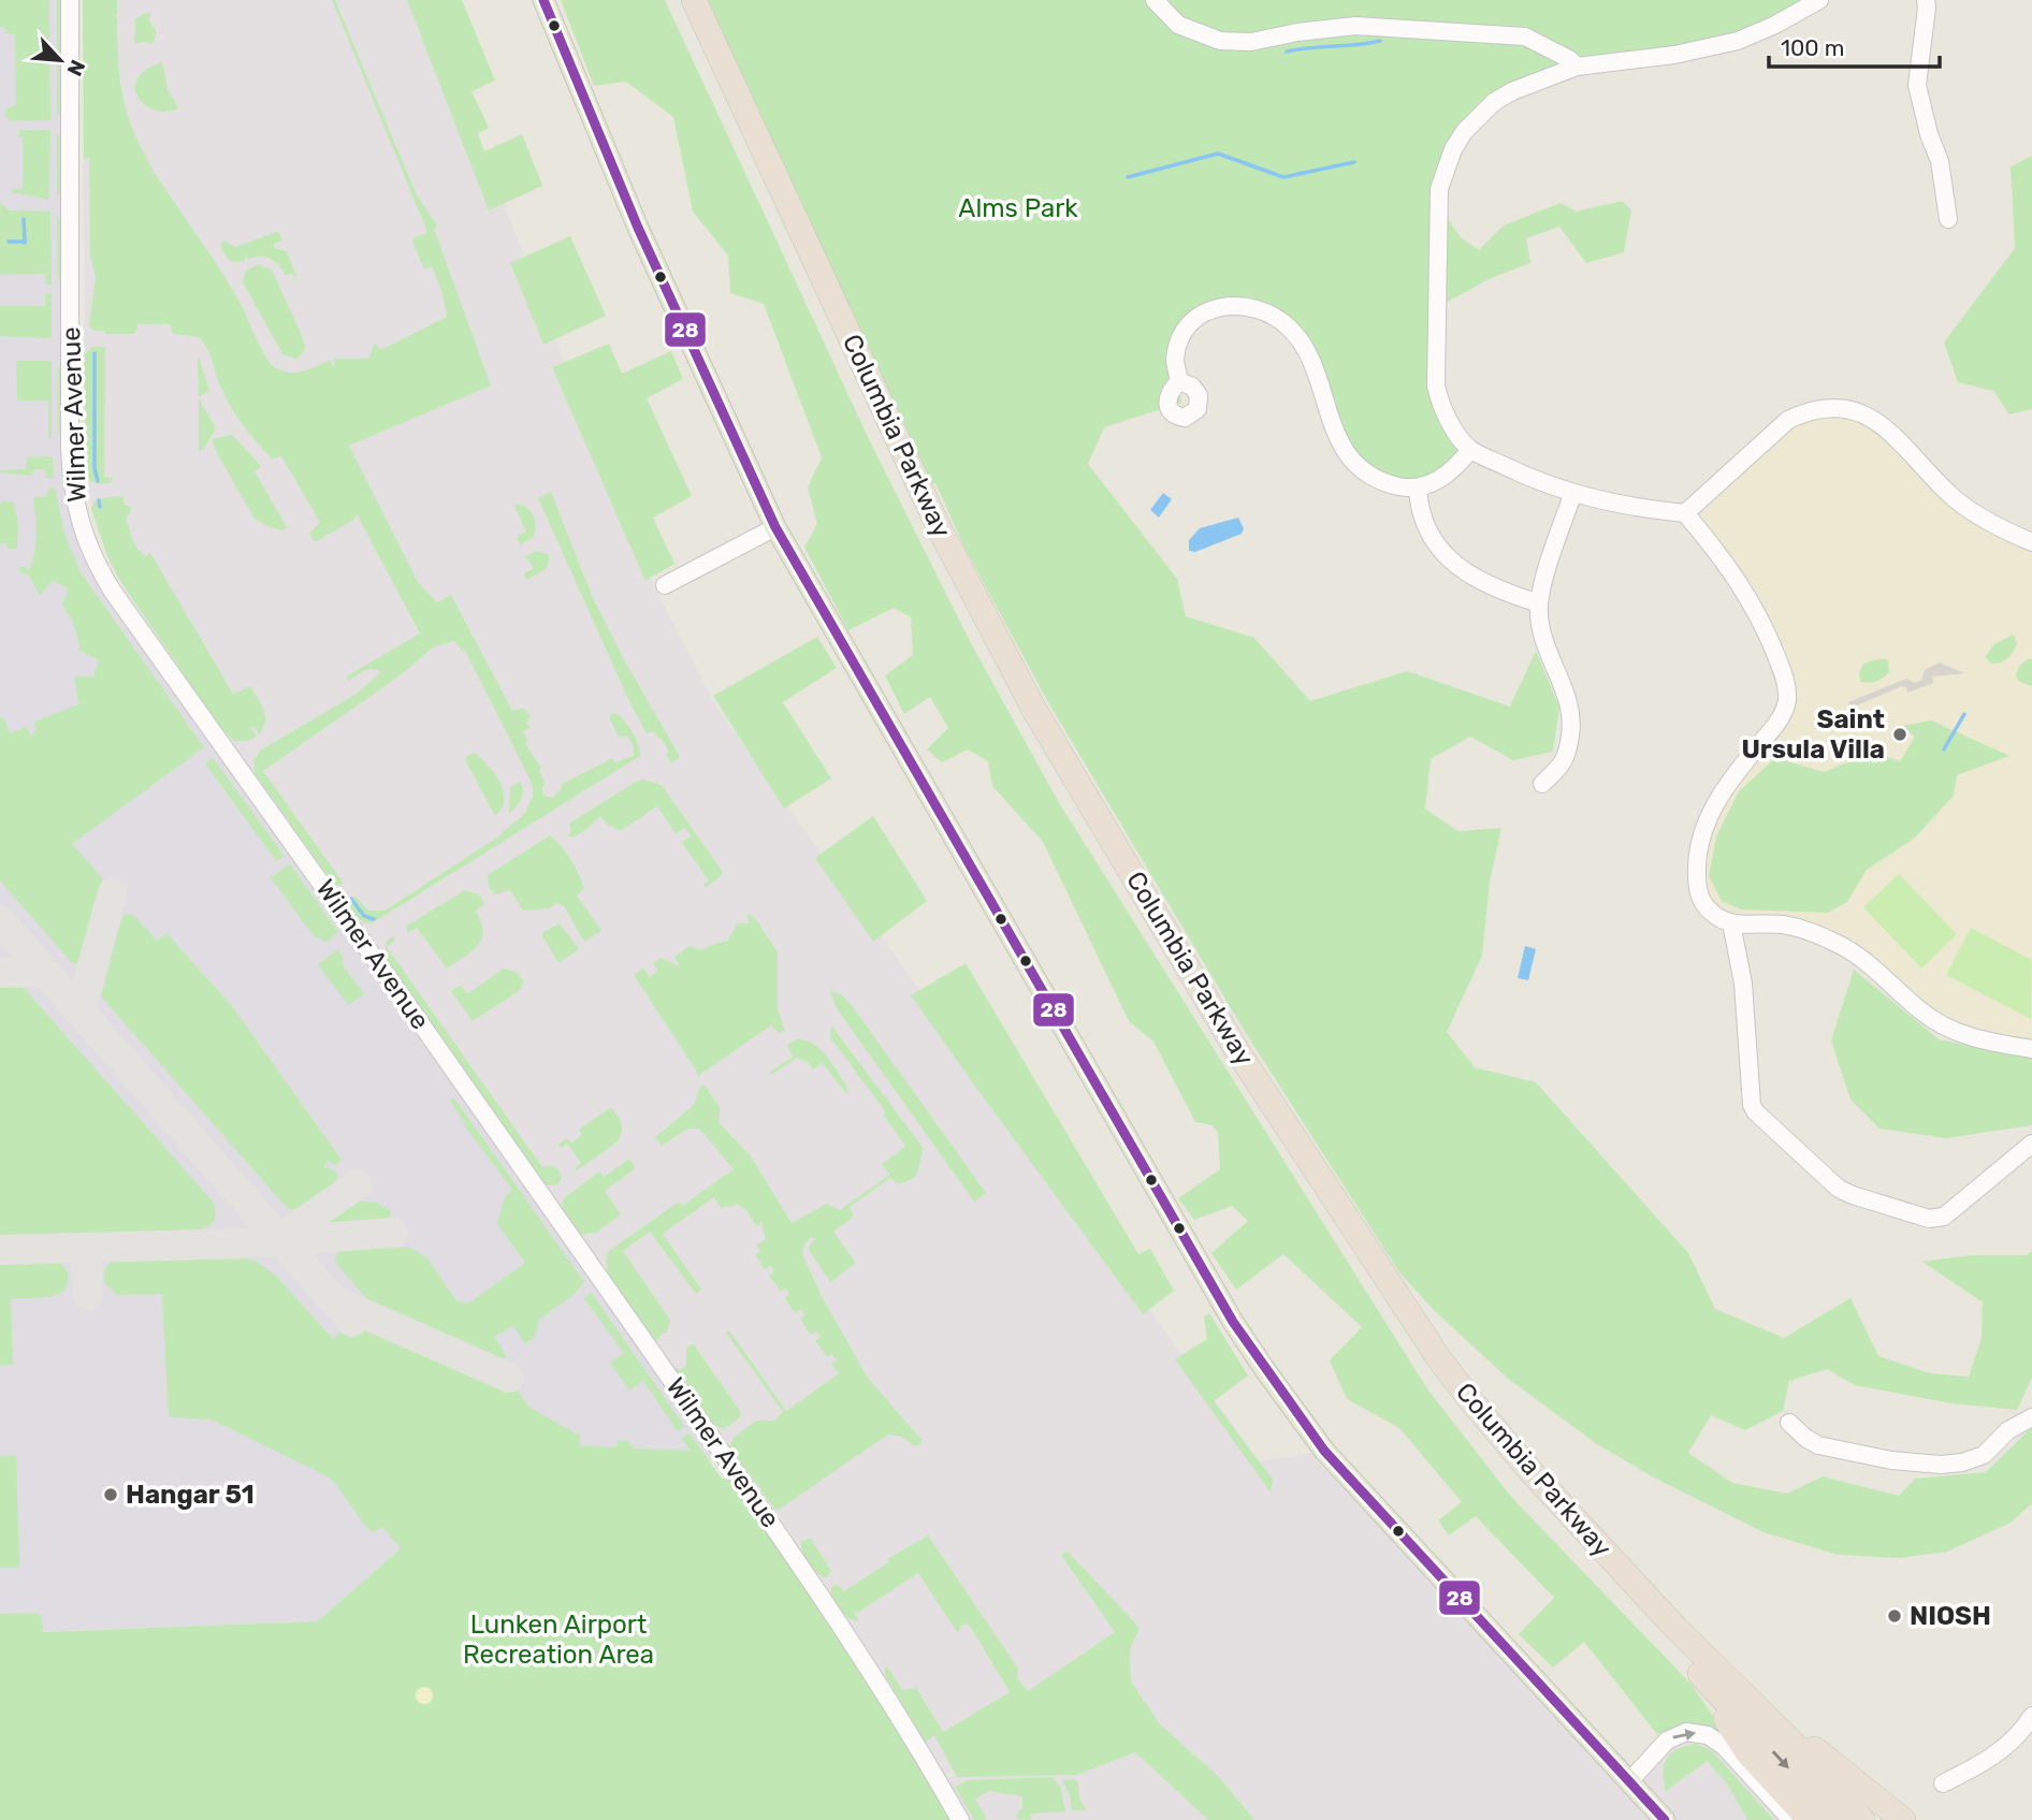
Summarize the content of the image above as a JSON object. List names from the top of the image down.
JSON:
{
  "streets": {
    "highway": ["Columbia Parkway"],
    "street": ["Wilmer Avenue"]
  },
  "parks": ["Alms Park", "Lunken Airport Recreation Area"],
  "places": ["Saint Ursula Villa", "Hangar 51", "NIOSH"],
  "lines": ["transit line 28"],
  "scale_bar": "100 m",
  "north": "bottom right"
}
